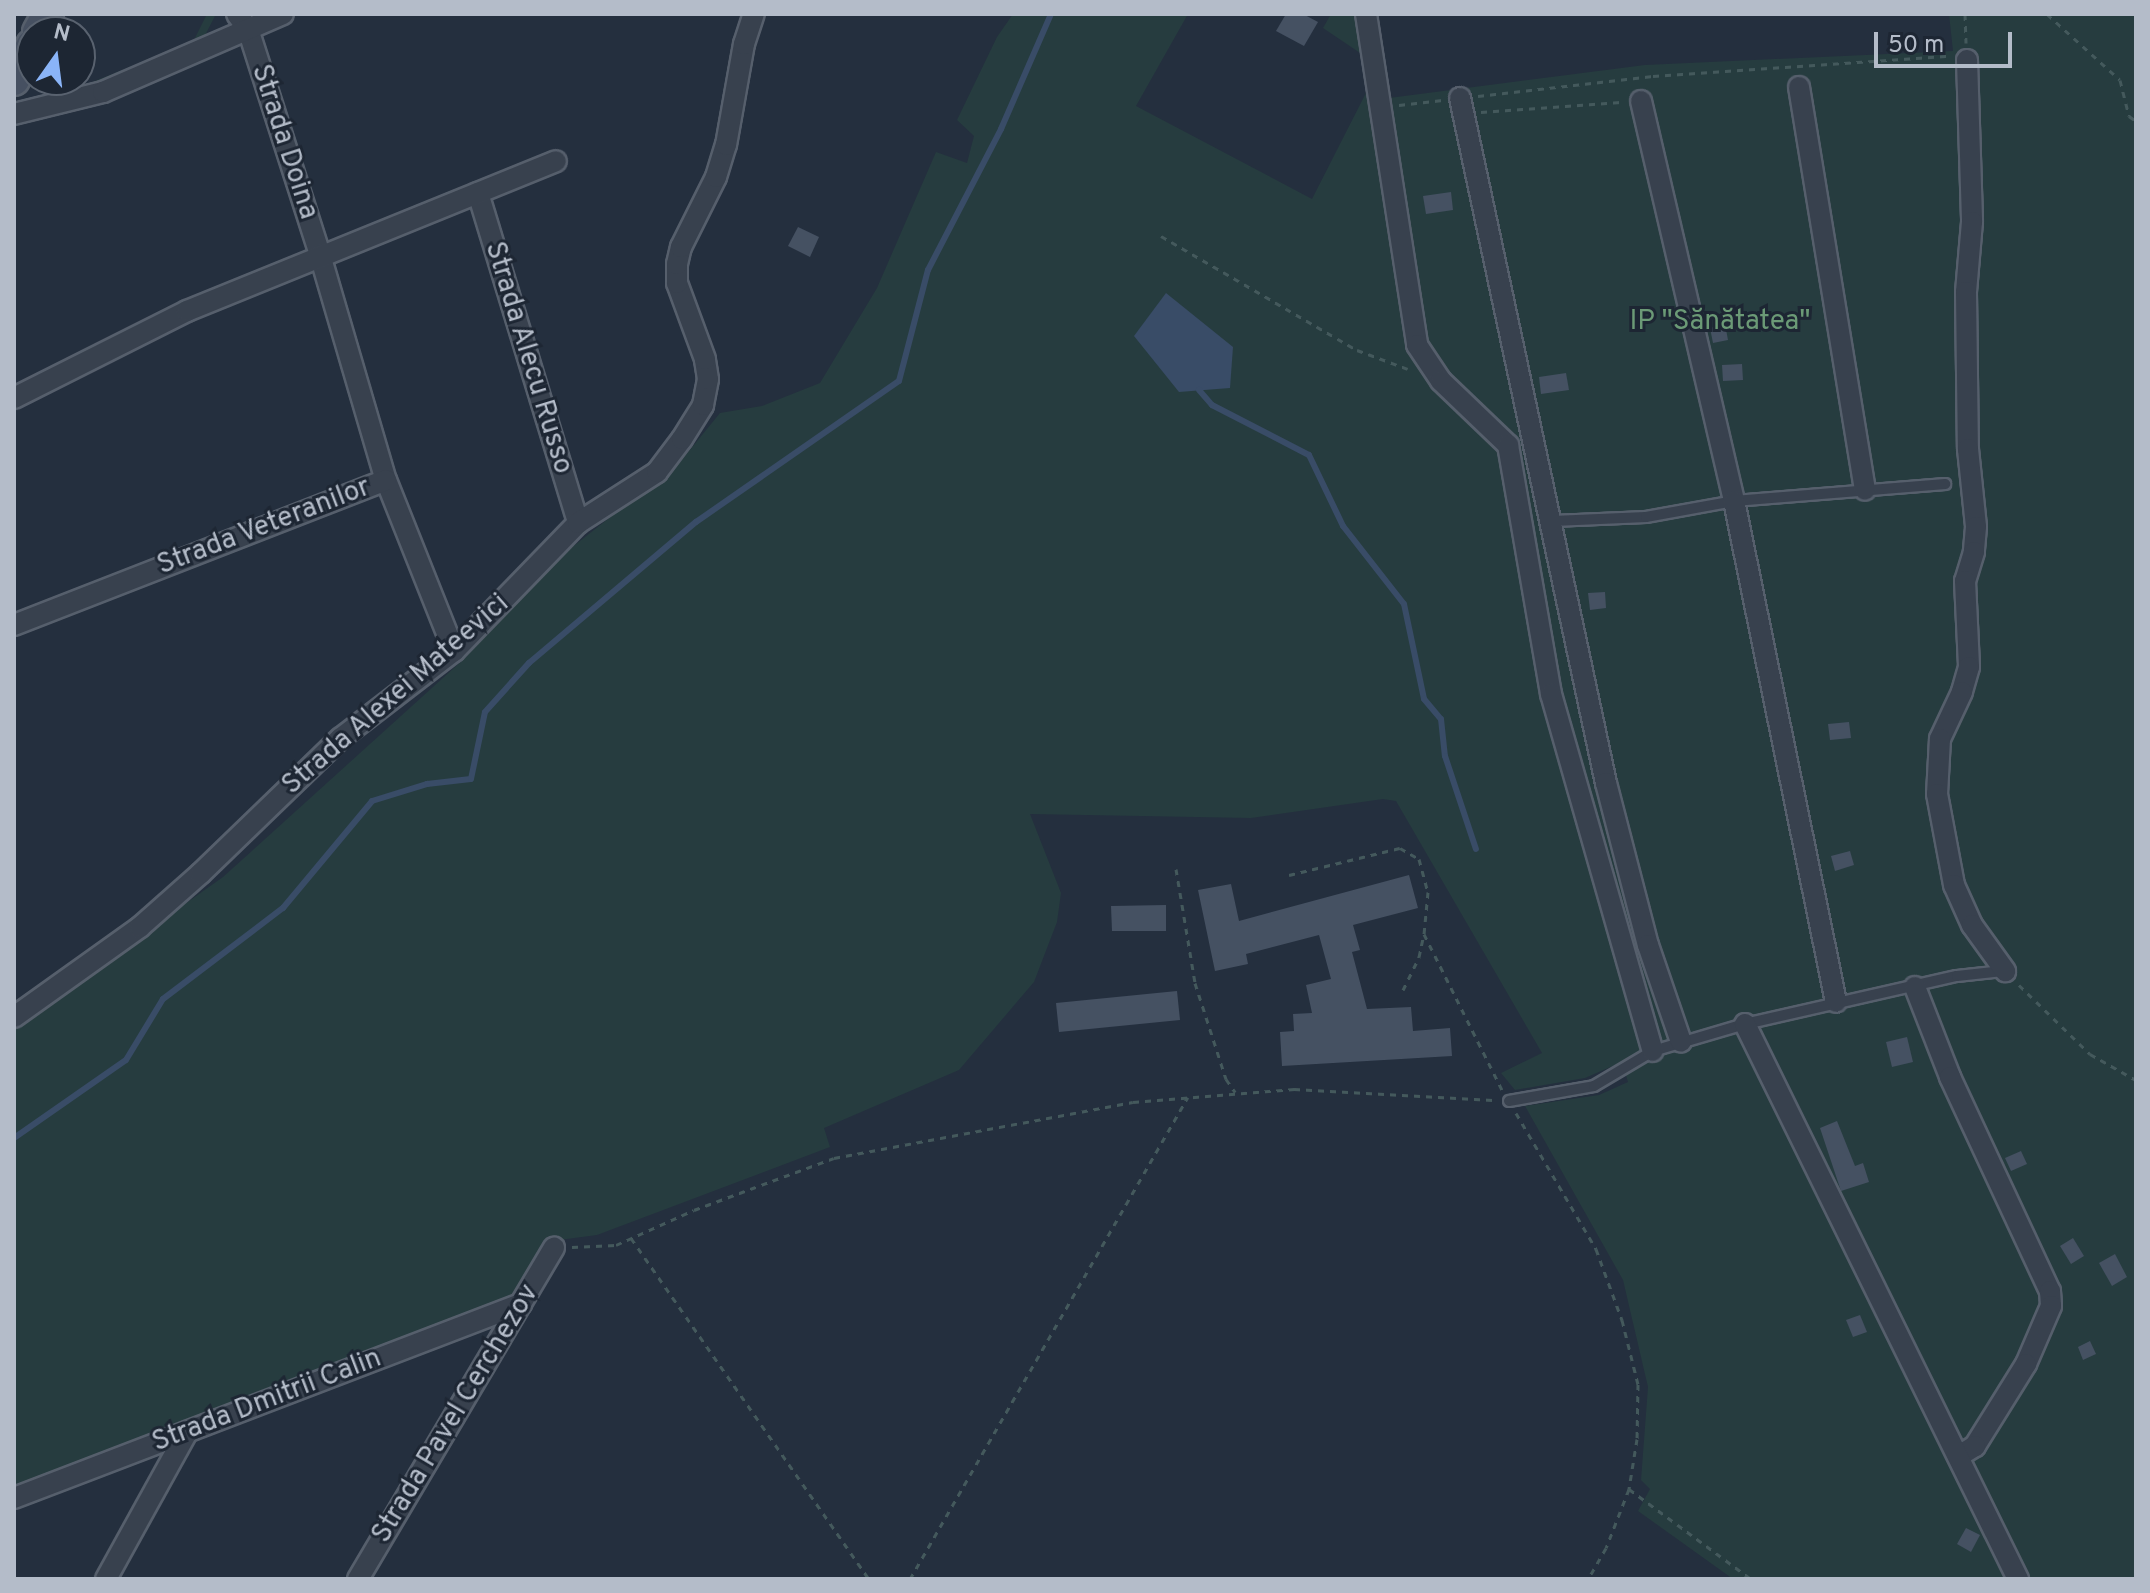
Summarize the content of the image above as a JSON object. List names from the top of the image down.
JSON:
{
  "streets": {
    "street": [
      "Strada Doina",
      "Strada Alecu Russo",
      "Strada Veteranilor",
      "Strada Alexei Mateevici",
      "Strada Dmitrii Calin",
      "Strada Pavel Cerchezov"
    ]
  },
  "crossings": [
    ["Strada Alecu Russo", "Strada Alexei Mateevici"],
    ["Strada Veteranilor", "Strada Alexei Mateevici"],
    ["Strada Dmitrii Calin", "Strada Pavel Cerchezov"]
  ],
  "parks": ["IP \"Sănătatea\""],
  "scale_bar": "50 m",
  "north": "top"
}
